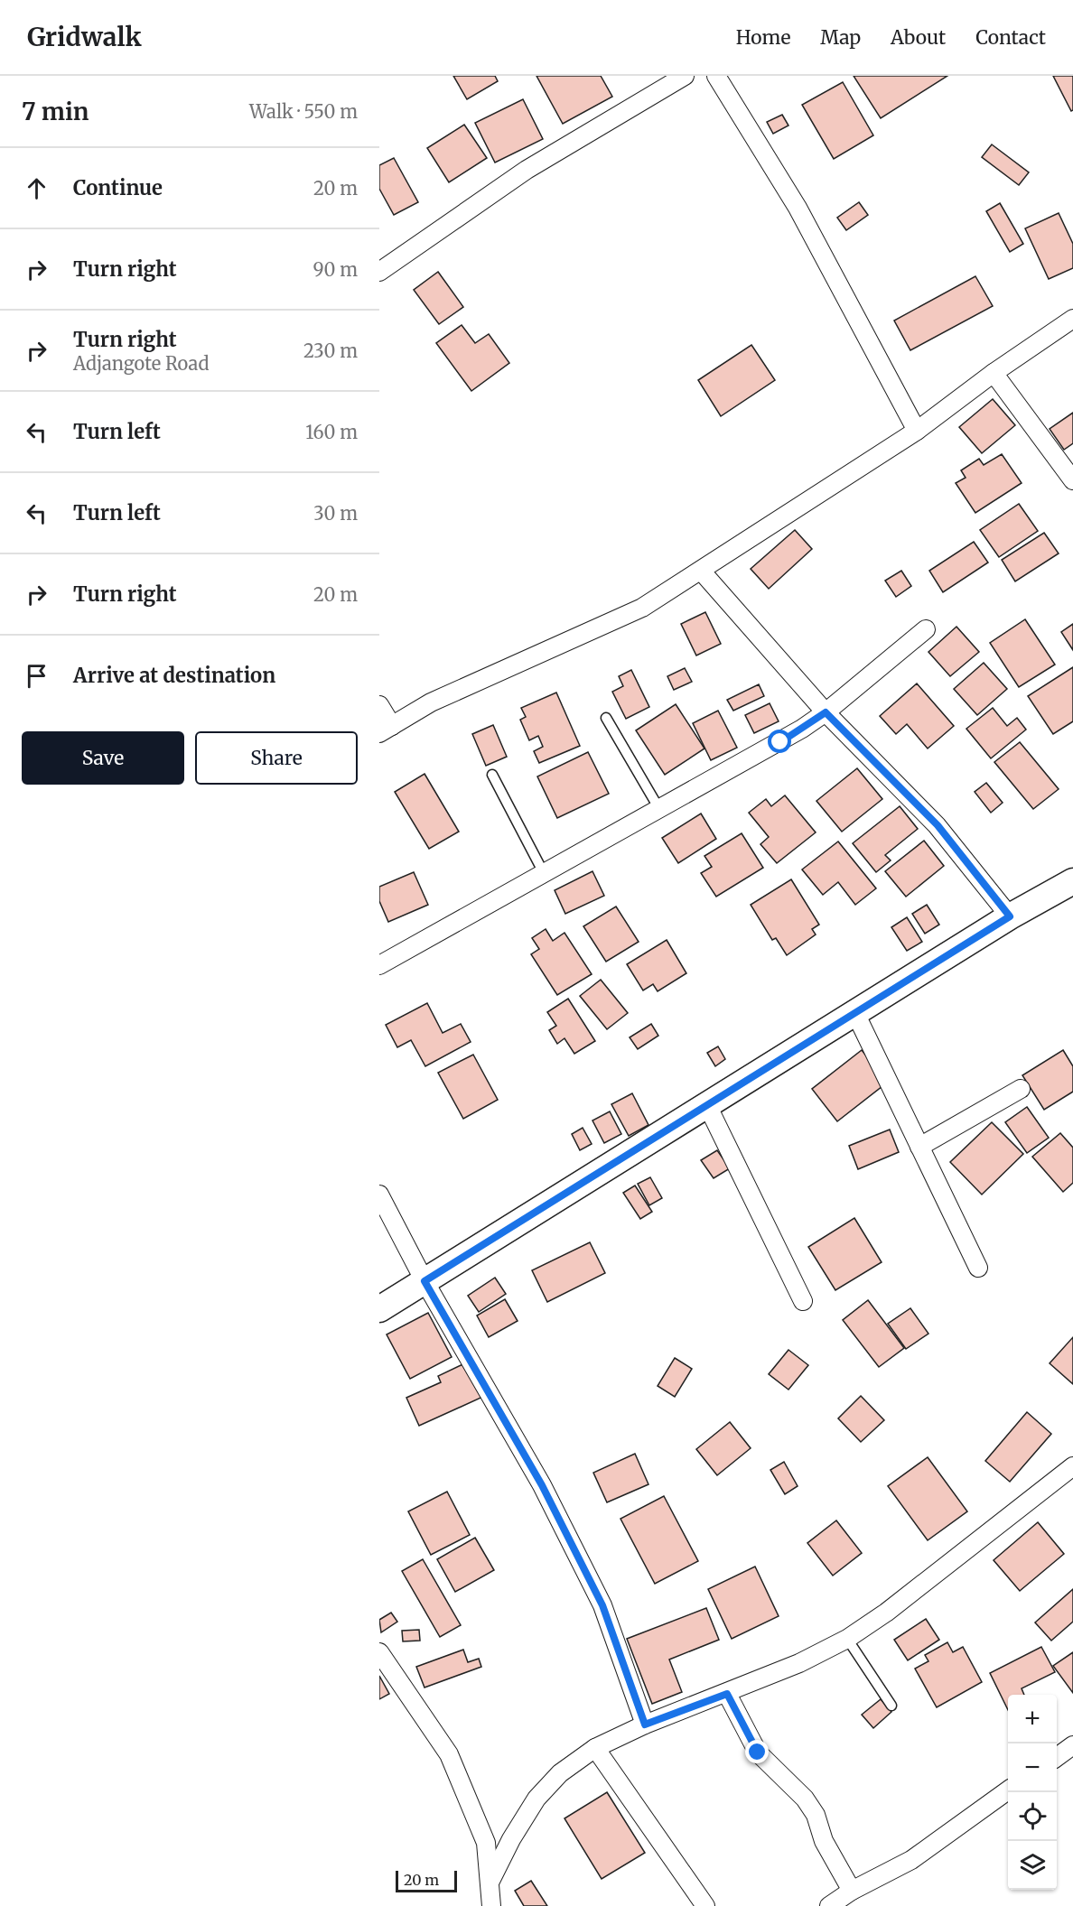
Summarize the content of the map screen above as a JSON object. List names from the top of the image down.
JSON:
{
  "scale_bar": "20 m",
  "page": {
    "header": "Gridwalk",
    "nav": [
      "Home",
      "Map",
      "About",
      "Contact"
    ],
    "heading": ["7 min", "Walk · 550 m"],
    "list": [
      ["Continue", "20 m"],
      ["Turn right", "90 m"],
      ["Turn right", "Adjangote Road", "230 m"],
      ["Turn left", "160 m"],
      ["Turn left", "30 m"],
      ["Turn right", "20 m"],
      "Arrive at destination"
    ],
    "buttons": ["Save", "Share"],
    "map_buttons": ["+", "−"],
    "scale": "20 m"
  }
}
